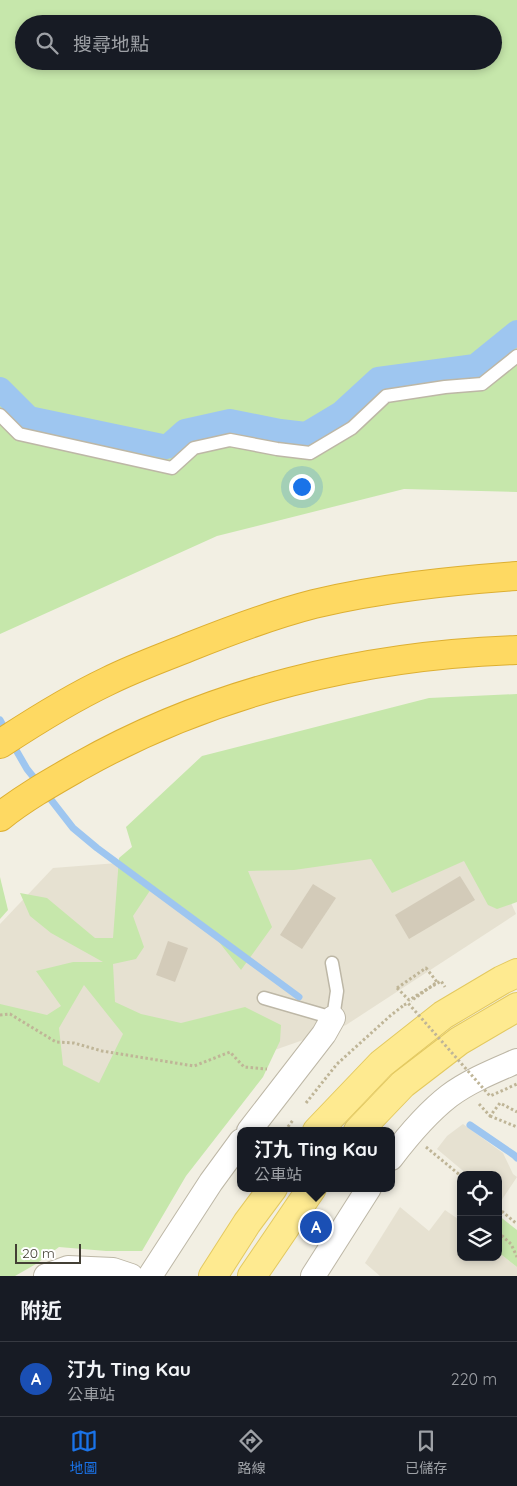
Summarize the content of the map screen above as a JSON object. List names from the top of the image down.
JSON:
{
  "scale_bar": "20 m",
  "page": {
    "search": "搜尋地點",
    "popup": ["汀九 Ting Kau", "公車站"],
    "pins": "A",
    "scale": "20 m",
    "heading": "附近",
    "list": [
      {
        "mark": "A",
        "name": "汀九 Ting Kau",
        "note": "公車站",
        "value": "220 m"
      }
    ],
    "nav": ["地圖", "路線", "已儲存"]
  }
}
